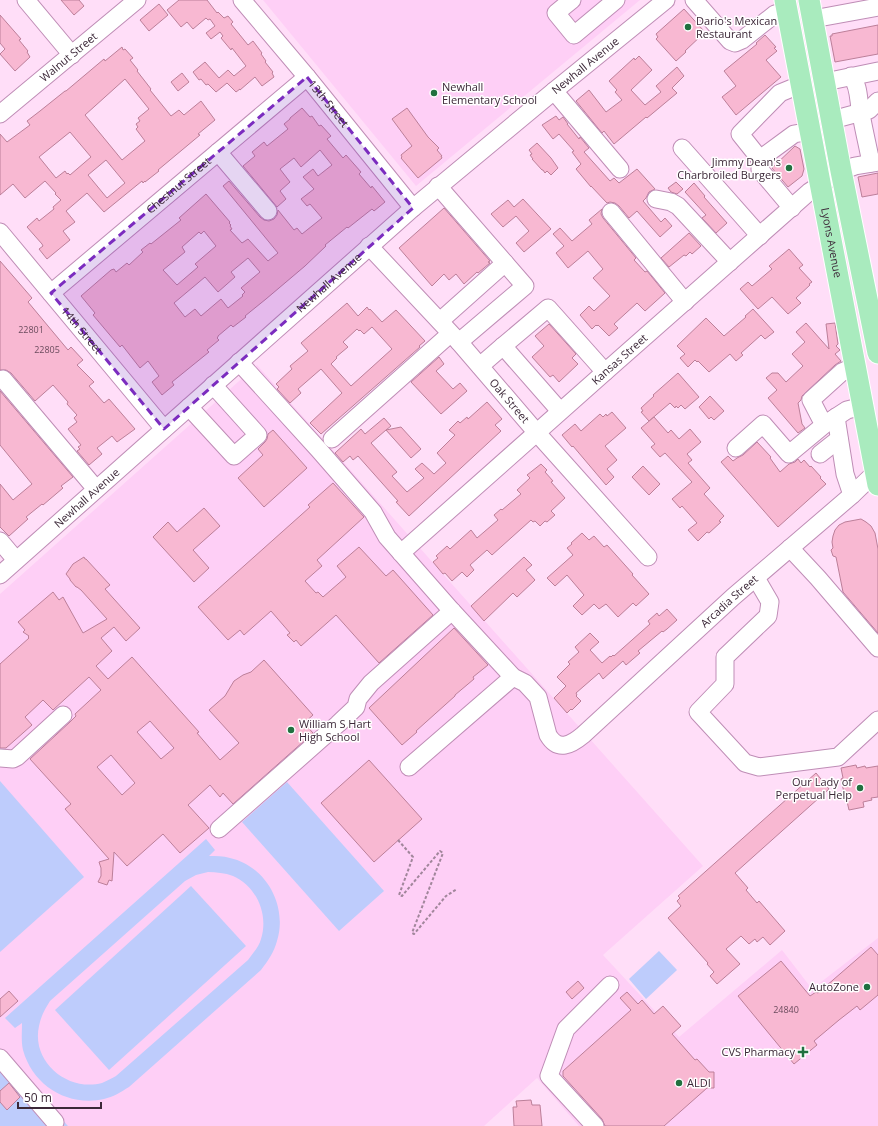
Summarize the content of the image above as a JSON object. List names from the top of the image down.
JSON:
{
  "streets": {
    "main road": ["Lyons Avenue"],
    "street": [
      "Walnut Street",
      "Newhall Avenue",
      "13th Street",
      "Chestnut Street",
      "14th Street",
      "Kansas Street",
      "Oak Street",
      "Arcadia Street"
    ]
  },
  "crossings": [
    ["Newhall Avenue", "13th Street"],
    ["Newhall Avenue", "14th Street"],
    ["Newhall Avenue", "Oak Street"],
    ["13th Street", "Chestnut Street"],
    ["Chestnut Street", "14th Street"],
    ["Lyons Avenue", "Kansas Street"],
    ["Lyons Avenue", "Arcadia Street"],
    ["Kansas Street", "Oak Street"]
  ],
  "places": {
    "other": [
      "Dario's Mexican Restaurant",
      "Newhall Elementary School",
      "Jimmy Dean's Charbroiled Burgers",
      "William S Hart High School",
      "Our Lady of Perpetual Help",
      "AutoZone",
      "ALDI"
    ],
    "health": ["CVS Pharmacy"]
  },
  "house_numbers": ["22801", "22805", "24840"],
  "scale_bar": "50 m"
}
